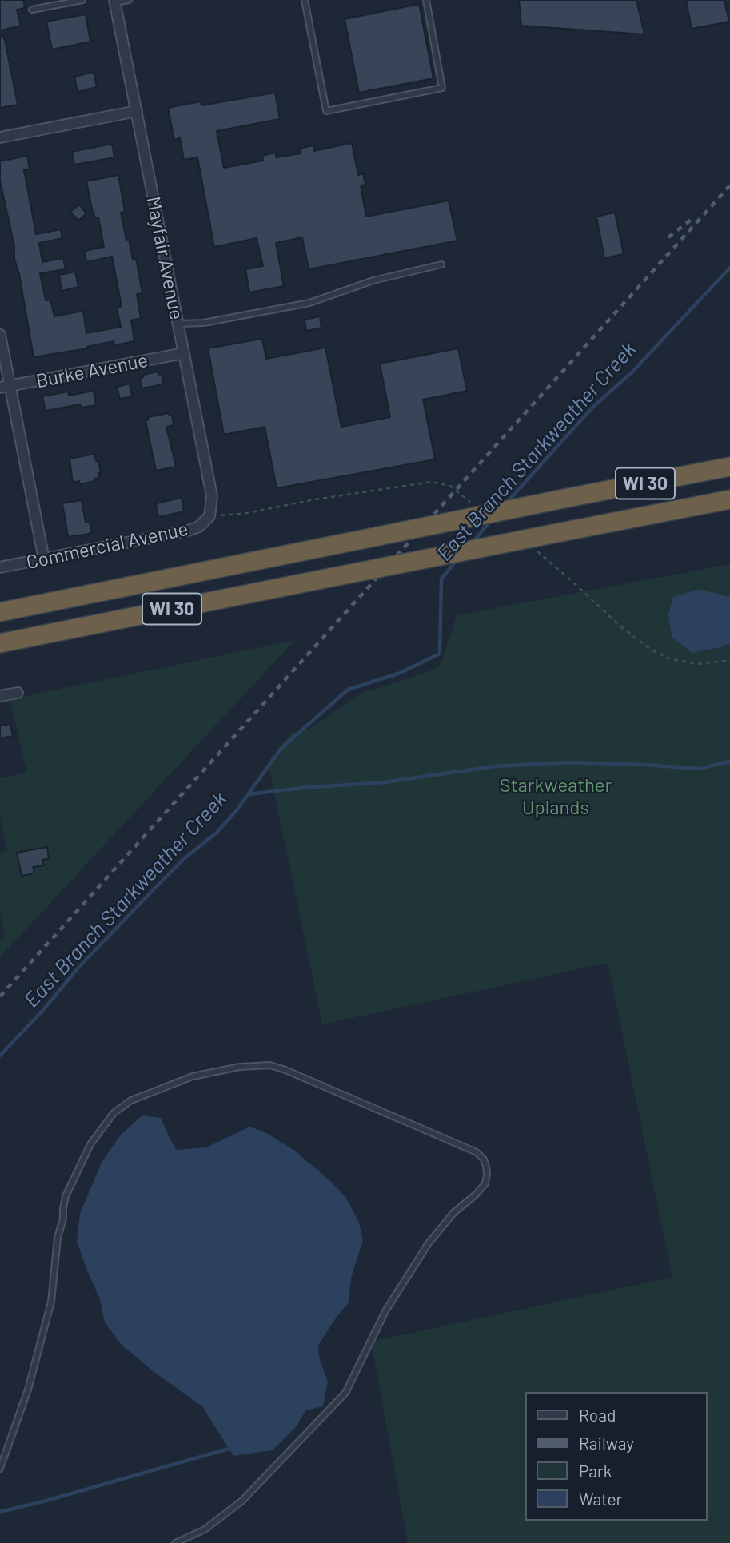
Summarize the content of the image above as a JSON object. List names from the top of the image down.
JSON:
{
  "streets": {
    "highway": ["WI 30"],
    "street": ["Mayfair Avenue", "Burke Avenue", "Commercial Avenue"]
  },
  "crossings": [
    ["Mayfair Avenue", "Burke Avenue"],
    ["Mayfair Avenue", "Commercial Avenue"]
  ],
  "water": ["East Branch Starkweather Creek"],
  "parks": ["Starkweather Uplands"],
  "legend": [
    "Road",
    "Railway",
    "Park",
    "Water"
  ]
}
